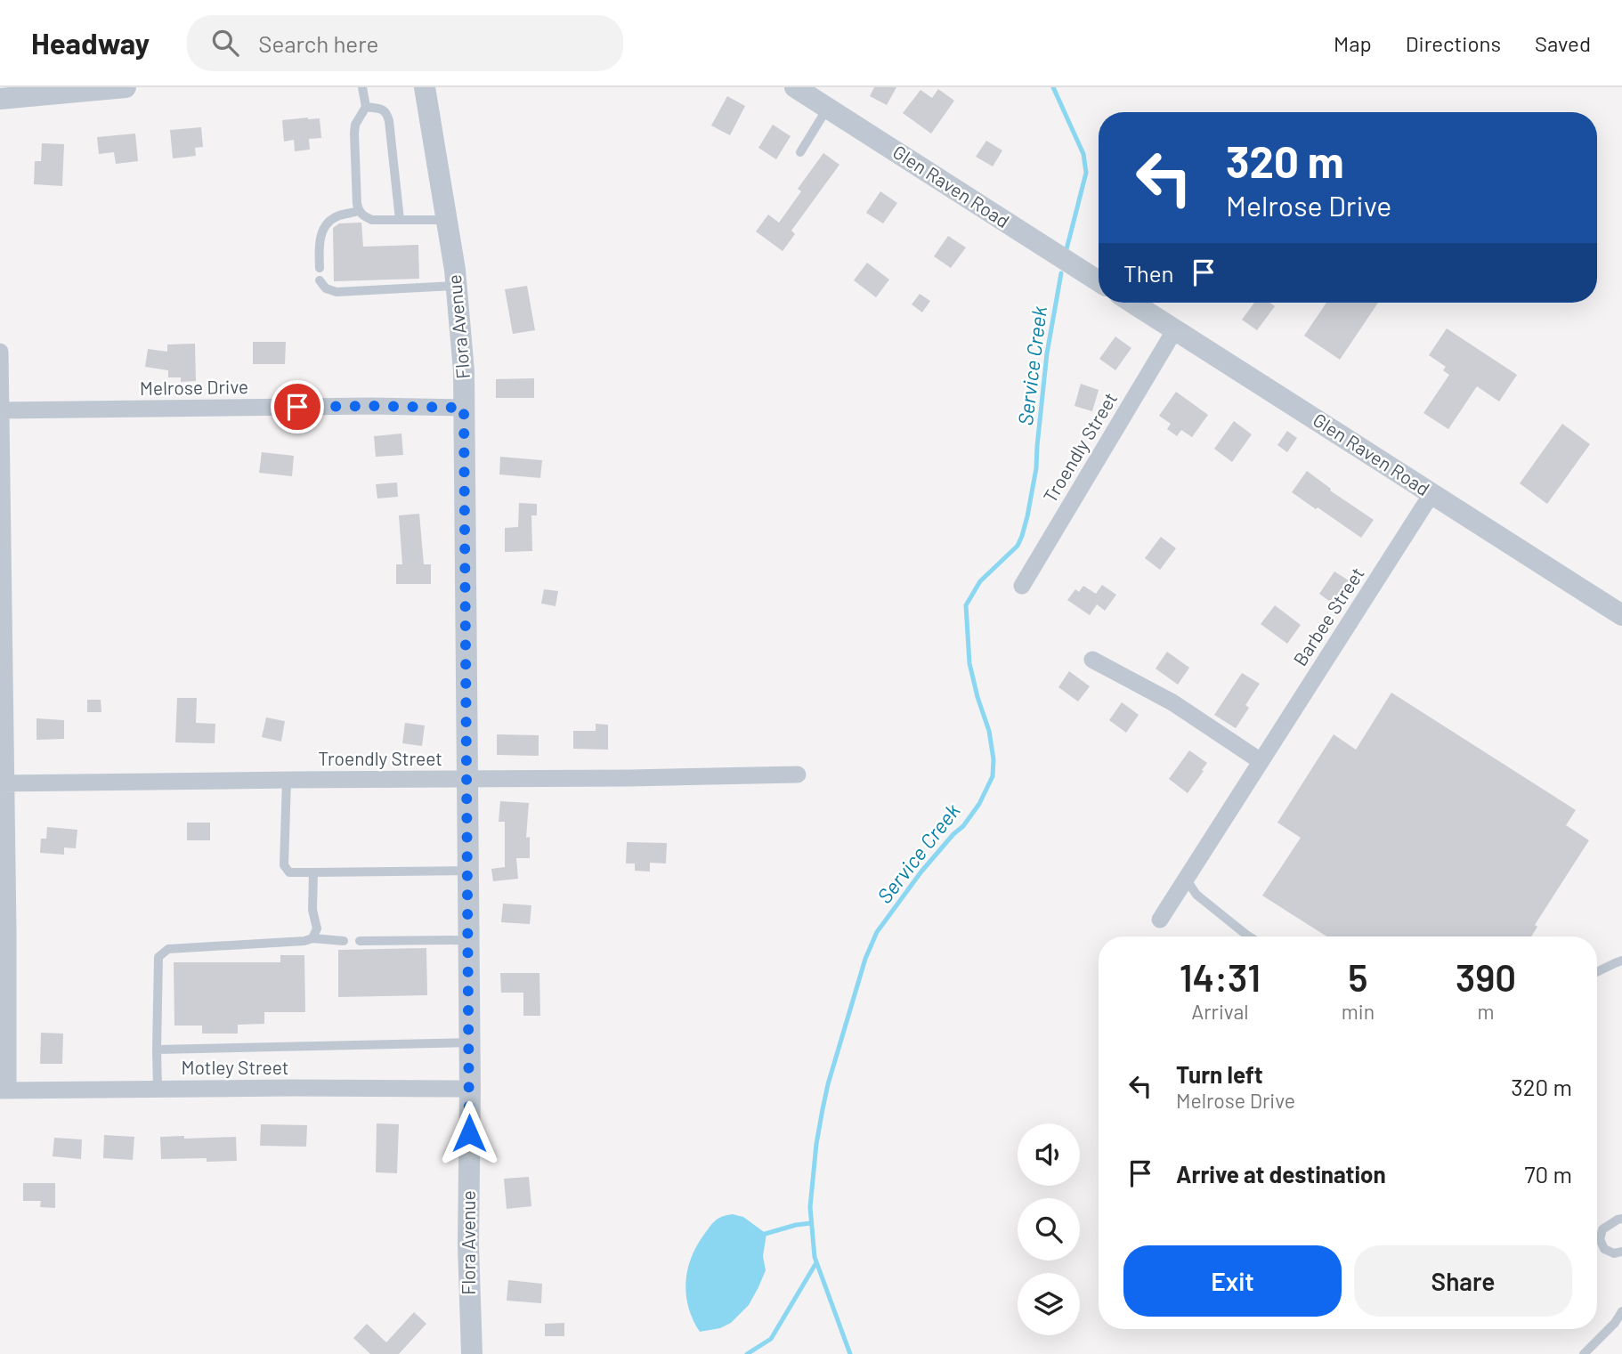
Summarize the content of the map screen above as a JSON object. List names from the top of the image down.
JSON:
{
  "streets": {
    "street": [
      "Glen Raven Road",
      "Flora Avenue",
      "Melrose Drive",
      "Troendly Street",
      "Barbee Street",
      "Motley Street"
    ]
  },
  "crossings": [
    ["Glen Raven Road", "Troendly Street"],
    ["Glen Raven Road", "Barbee Street"],
    ["Flora Avenue", "Melrose Drive"],
    ["Flora Avenue", "Troendly Street"],
    ["Flora Avenue", "Motley Street"]
  ],
  "water": ["Service Creek"],
  "page": {
    "header": "Headway",
    "search": "Search here",
    "nav": ["Map", "Directions", "Saved"],
    "turn": ["320 m", "Melrose Drive"],
    "then": "Then",
    "eta": [
      "14:31",
      "Arrival",
      "5",
      "min",
      "390",
      "m"
    ],
    "list": [
      {
        "name": "Turn left",
        "note": "Melrose Drive",
        "value": "320 m"
      },
      {
        "name": "Arrive at destination",
        "value": "70 m"
      }
    ],
    "buttons": ["Exit", "Share"]
  }
}
